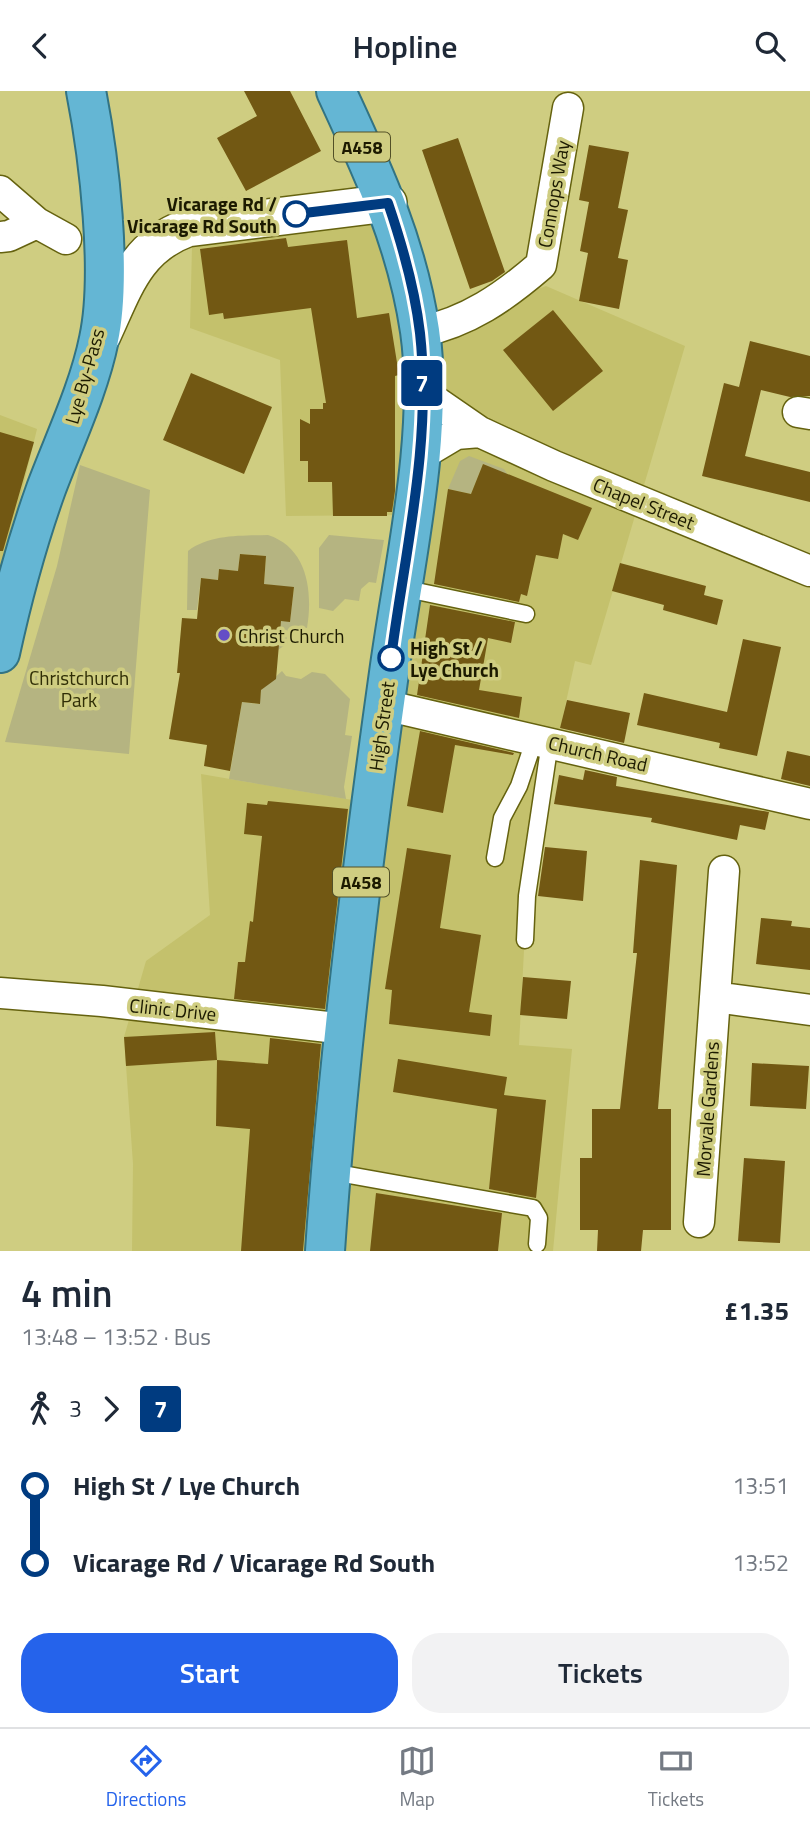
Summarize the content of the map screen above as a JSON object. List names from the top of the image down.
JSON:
{
  "streets": {
    "highway": ["A458", "Lye By-Pass", "High Street"],
    "street": [
      "Connops Way",
      "Chapel Street",
      "Church Road",
      "Clinic Drive",
      "Morvale Gardens"
    ]
  },
  "crossings": [
    ["Connops Way", "High Street"],
    ["Chapel Street", "High Street"],
    ["High Street", "Church Road"],
    ["High Street", "Clinic Drive"]
  ],
  "parks": ["Christchurch Park"],
  "places": ["Vicarage Rd / Vicarage Rd South", "Christ Church", "High St / Lye Church"],
  "lines": ["bus line 7"],
  "page": {
    "header": "Hopline",
    "on_map": "7",
    "heading": ["4 min", "13:48 – 13:52 · Bus", "£1.35"],
    "legs": ["3", "7"],
    "list": [
      {
        "name": "High St / Lye Church",
        "value": "13:51"
      },
      {
        "name": "Vicarage Rd / Vicarage Rd South",
        "value": "13:52"
      }
    ],
    "buttons": ["Start", "Tickets"],
    "tabs": ["Directions", "Map", "Tickets"]
  }
}
